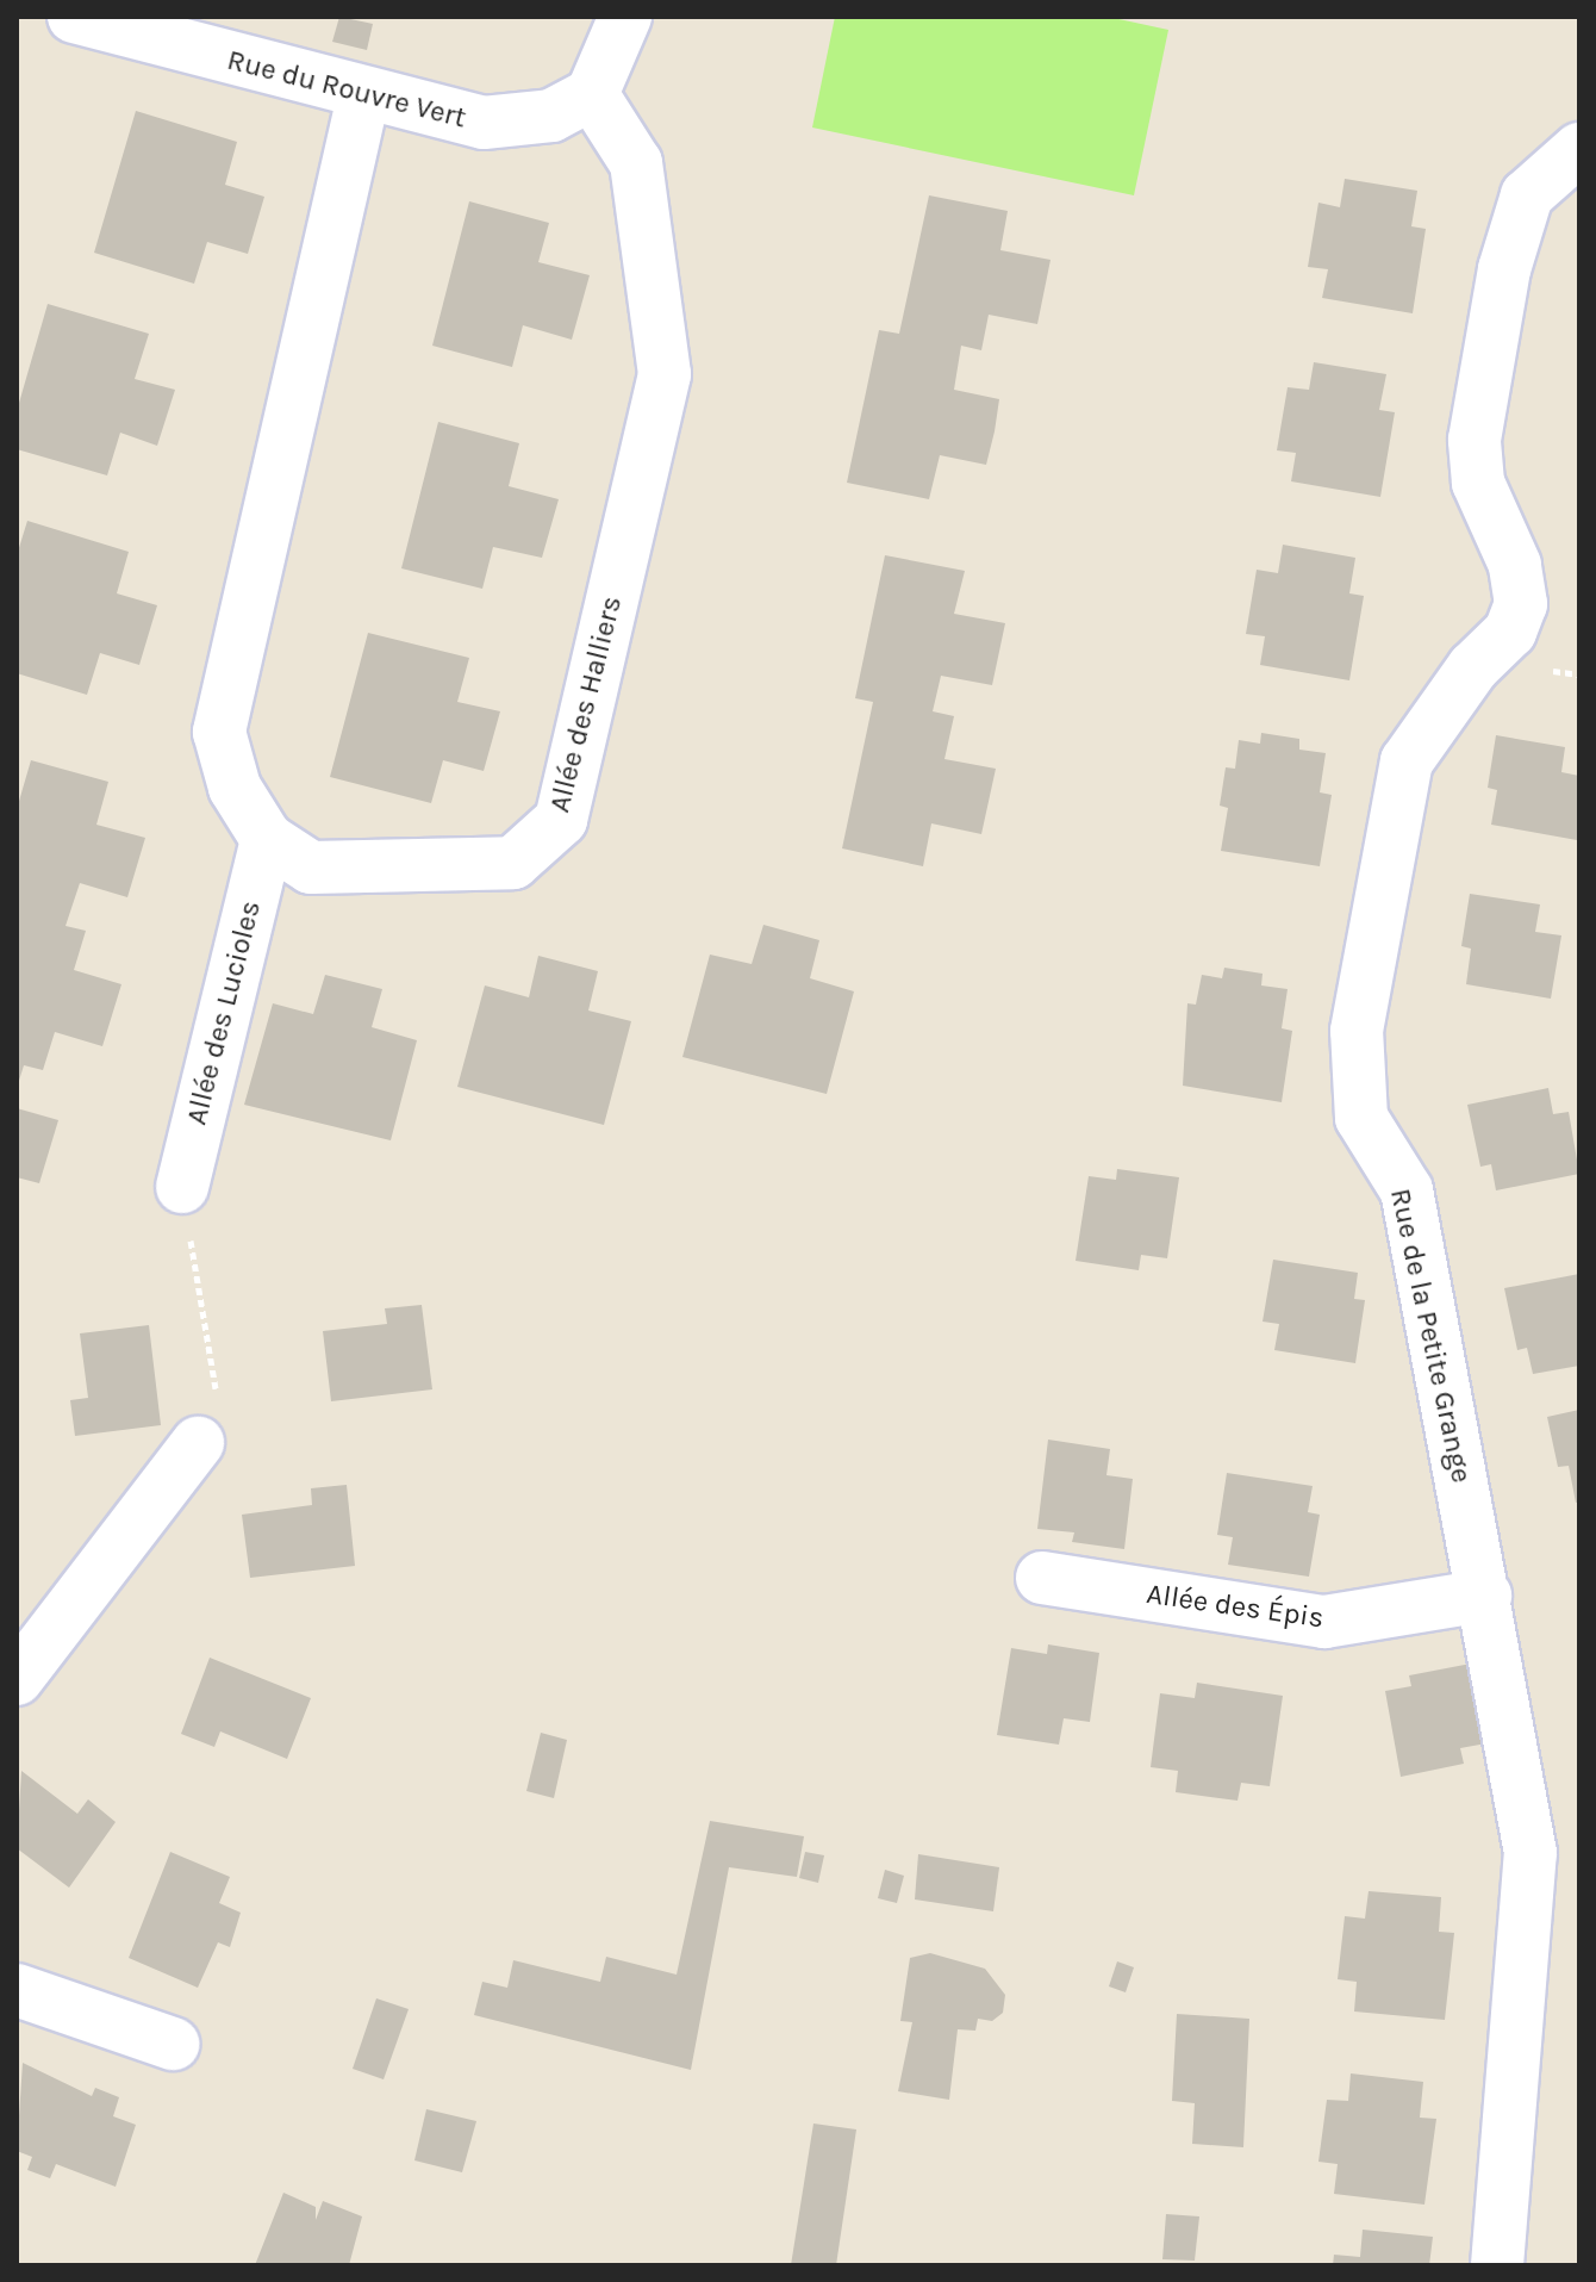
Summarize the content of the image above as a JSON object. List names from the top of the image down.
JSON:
{
  "streets": {
    "street": [
      "Rue du Rouvre Vert",
      "Allée des Halliers",
      "Allée des Lucioles",
      "Rue de la Petite Grange",
      "Allée des Épis"
    ]
  },
  "crossings": [
    ["Rue du Rouvre Vert", "Allée des Halliers"],
    ["Allée des Halliers", "Allée des Lucioles"],
    ["Rue de la Petite Grange", "Allée des Épis"]
  ]
}
